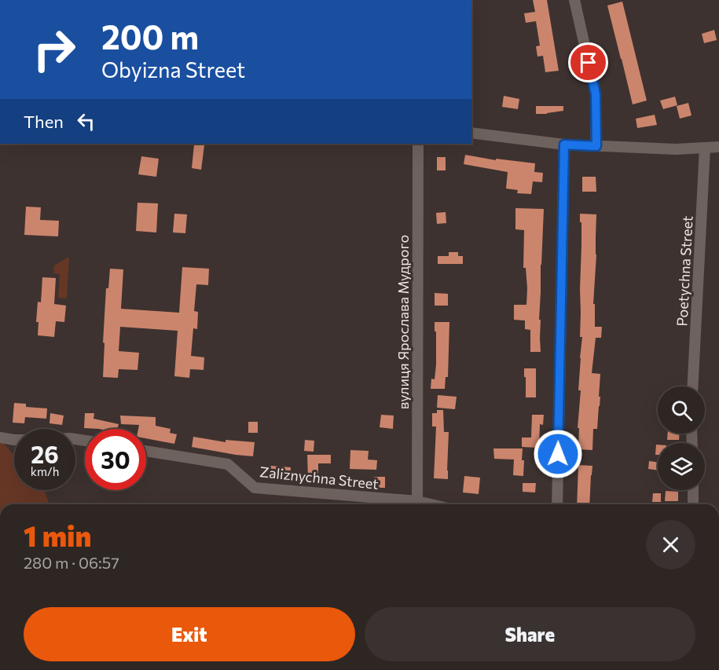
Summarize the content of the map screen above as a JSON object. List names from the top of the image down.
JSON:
{
  "streets": {
    "street": ["Poetychna Street", "вулиця Ярослава Мудрого", "Zaliznychna Street"]
  },
  "crossings": [
    ["вулиця Ярослава Мудрого", "Zaliznychna Street"]
  ],
  "page": {
    "turn": ["200 m", "Obyizna Street"],
    "then": "Then",
    "speed": "26 km/h",
    "limit": "30",
    "heading": ["1 min", "280 m · 06:57"],
    "buttons": ["Exit", "Share"]
  }
}
